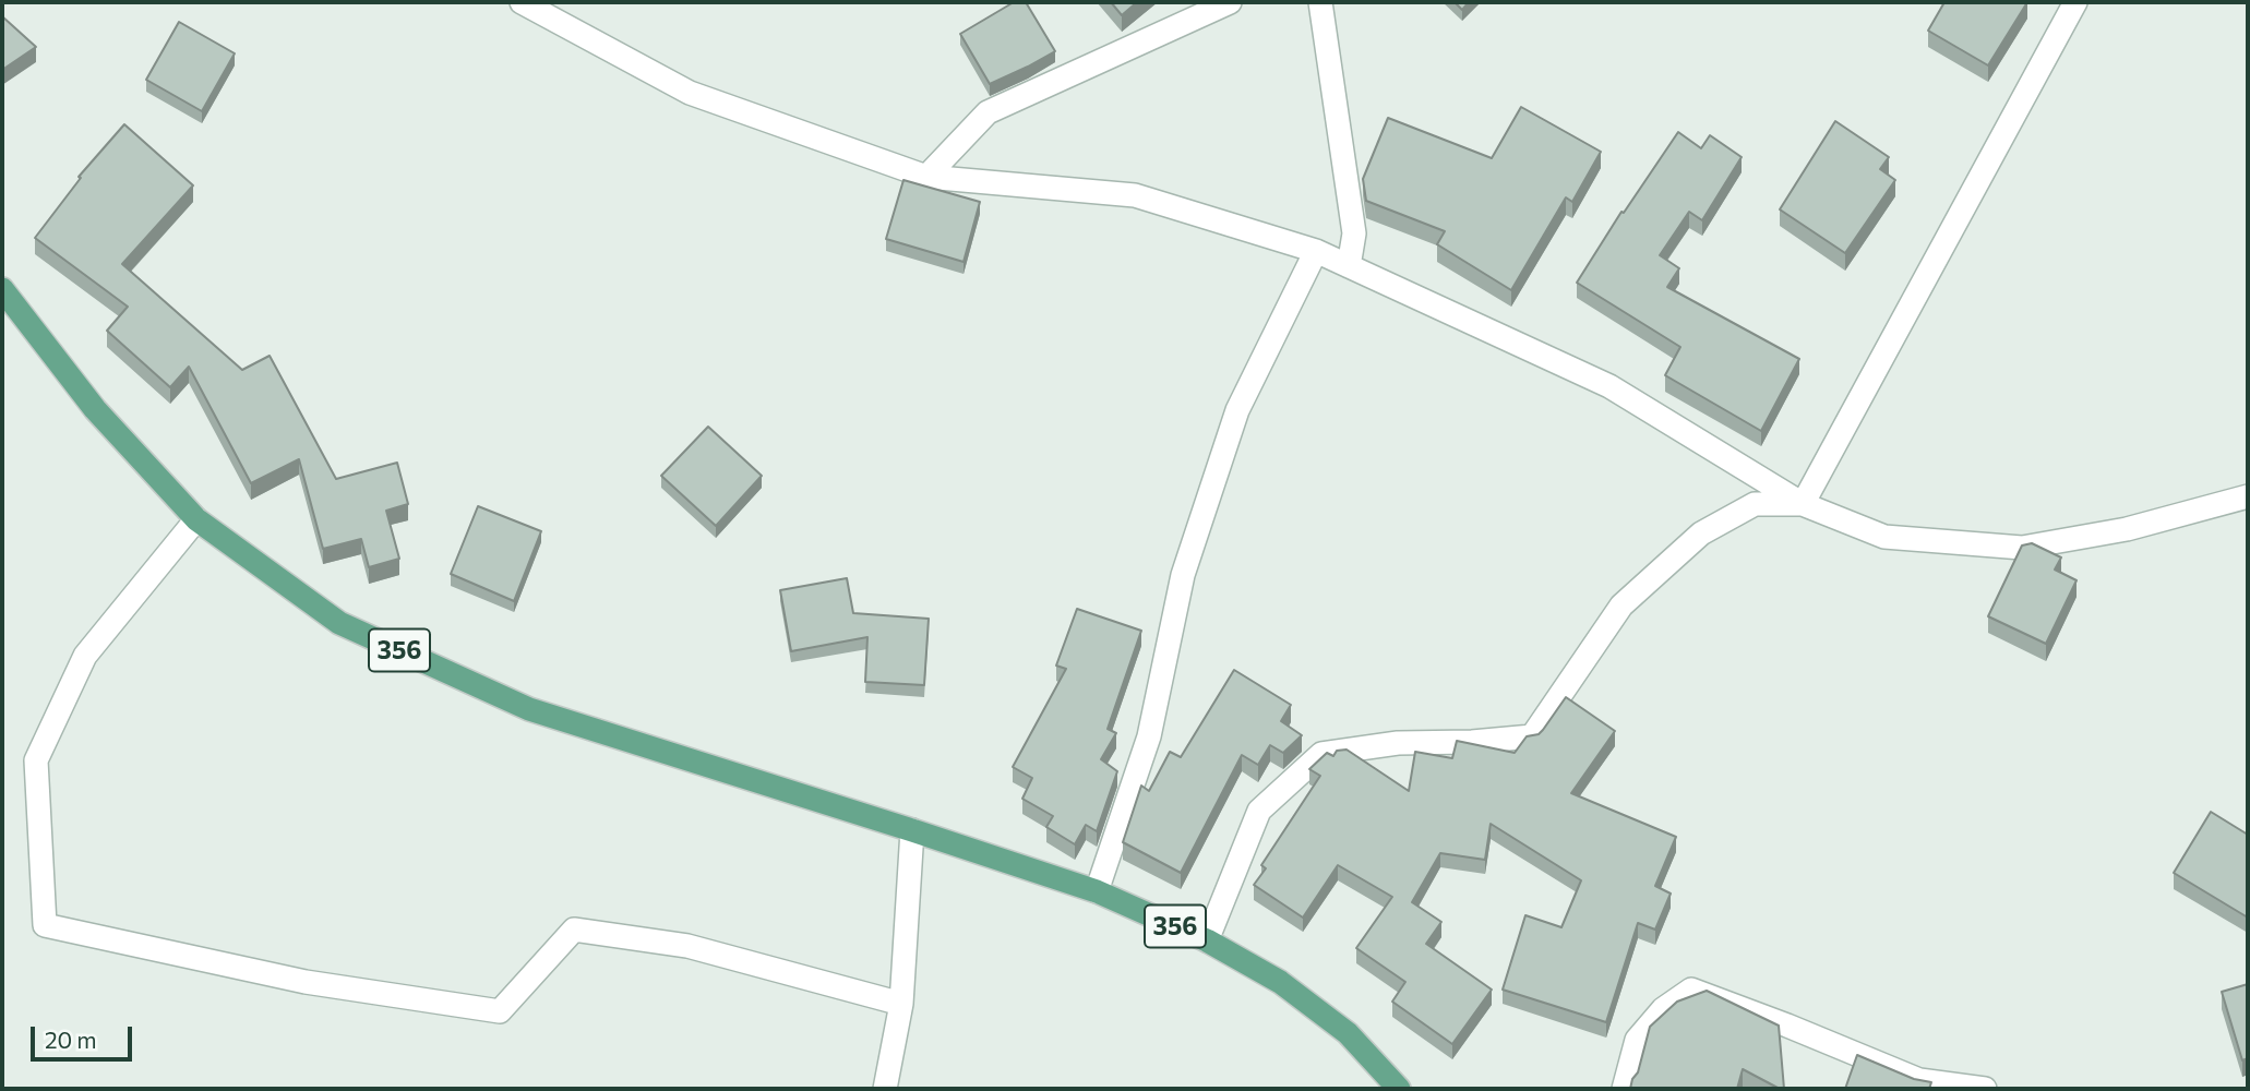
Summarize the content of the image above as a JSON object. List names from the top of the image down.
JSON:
{
  "streets": {
    "main road": ["356"]
  },
  "scale_bar": "20 m"
}
